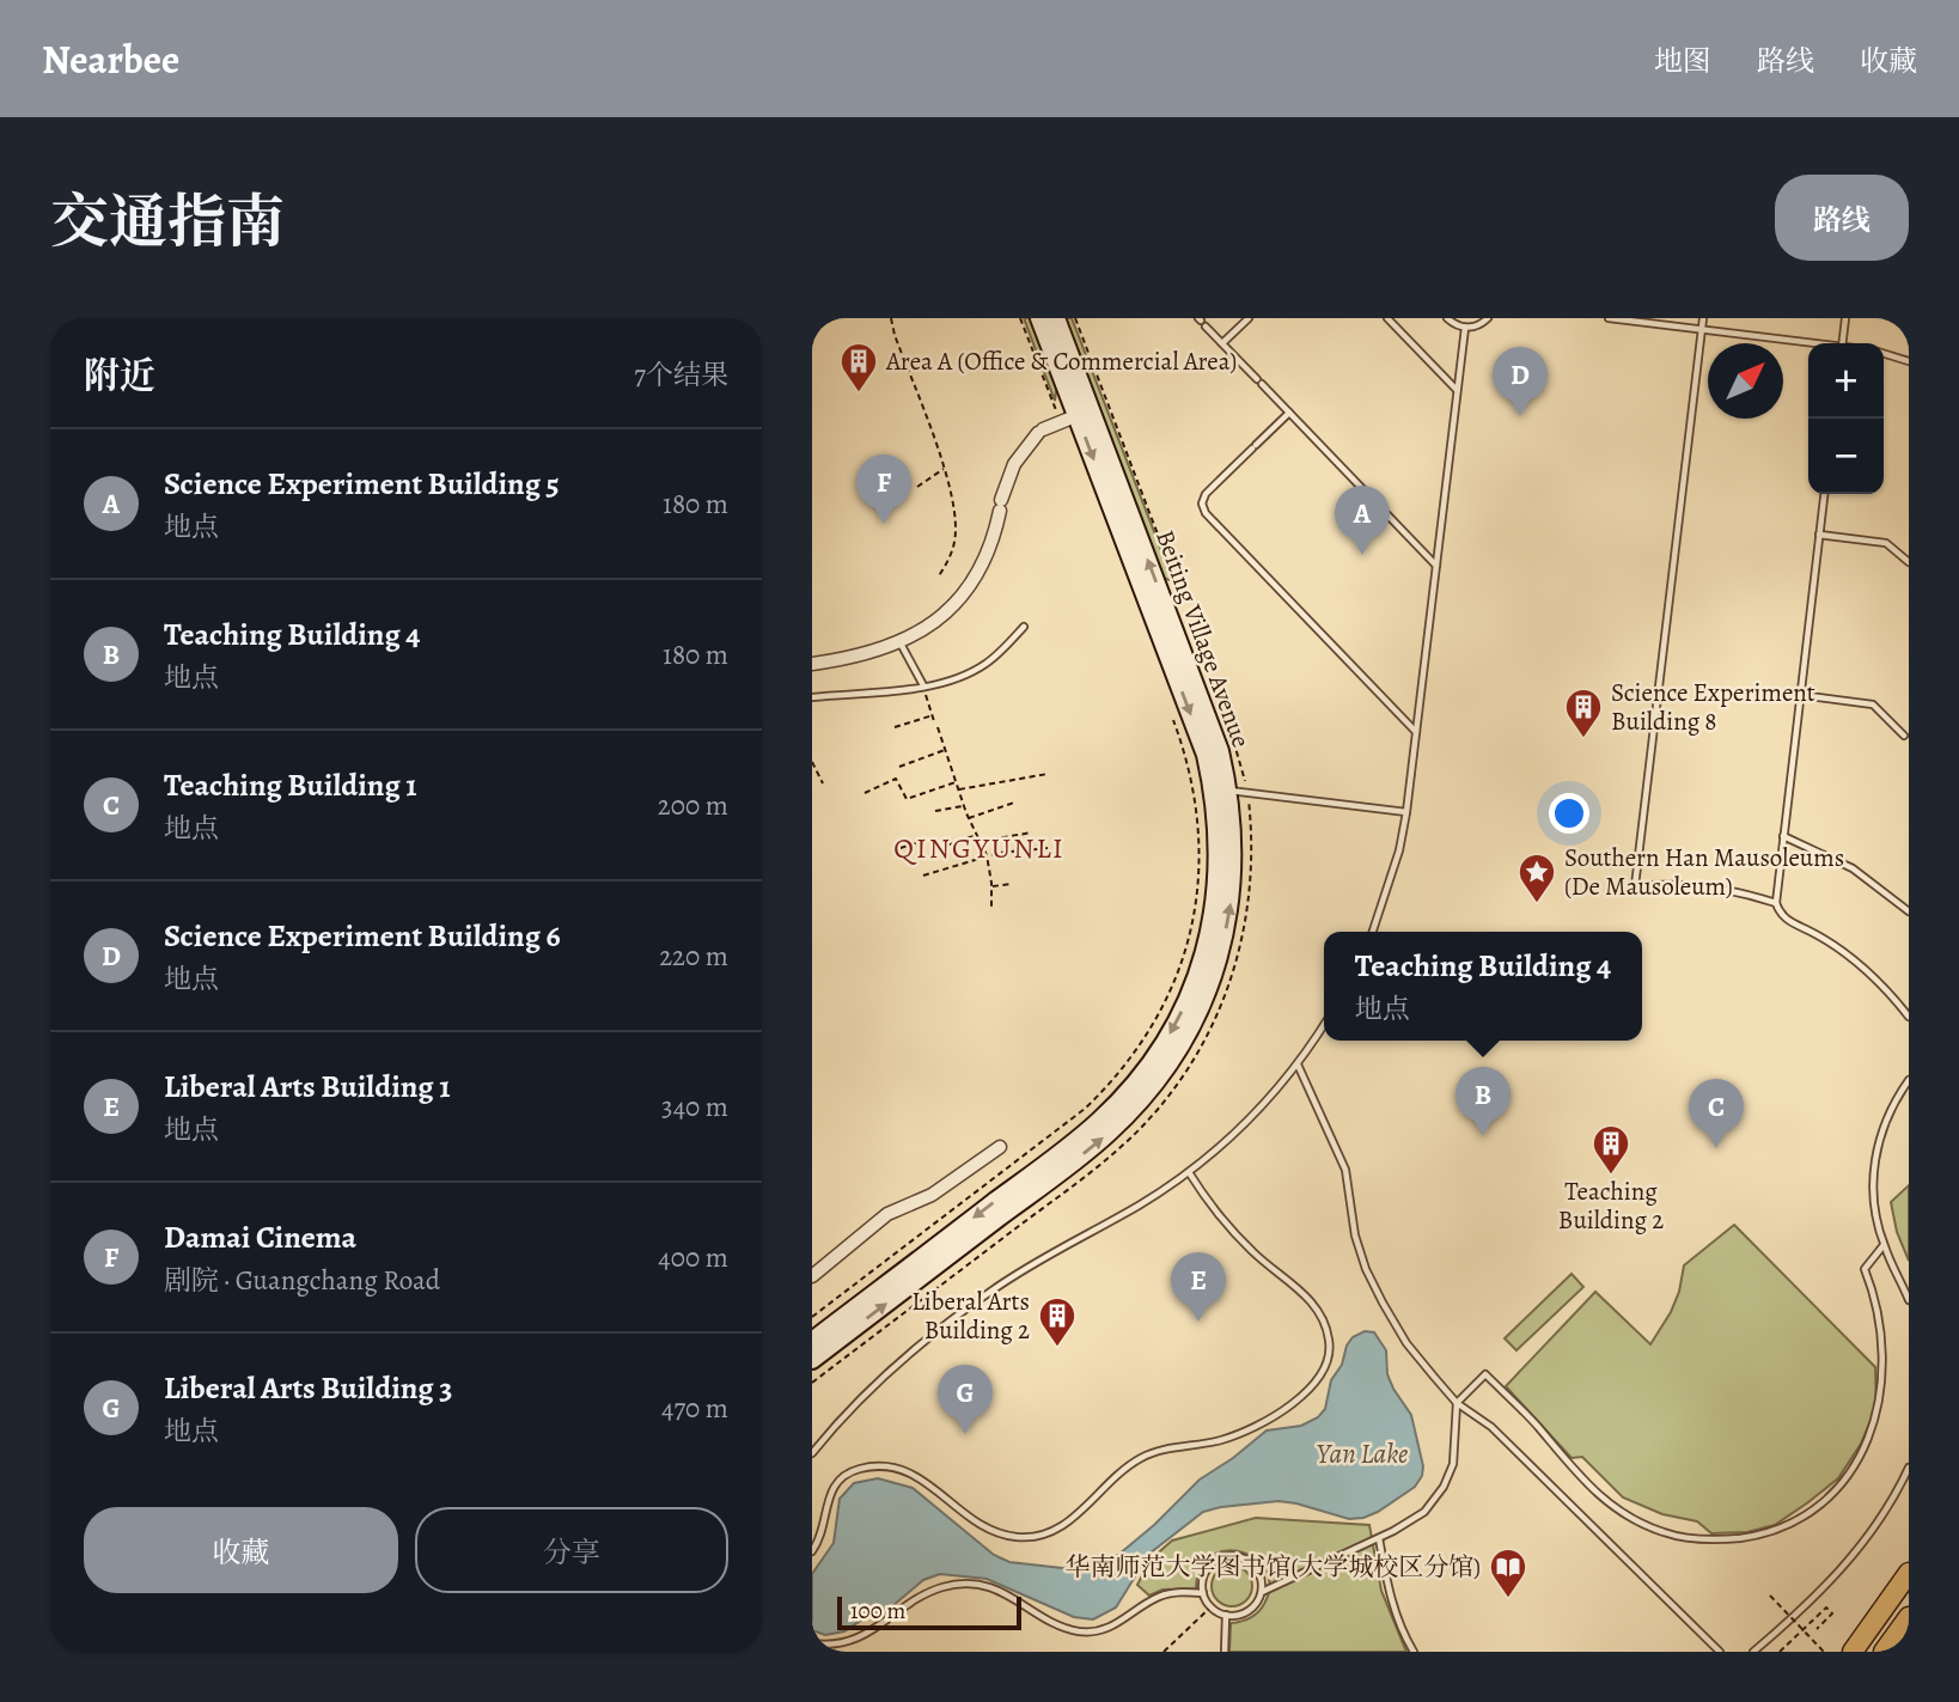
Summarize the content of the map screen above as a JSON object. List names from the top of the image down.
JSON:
{
  "streets": {
    "main road": ["Beiting Village Avenue"]
  },
  "districts": ["QINGYUNLI"],
  "water": ["Yan Lake"],
  "places": {
    "building": [
      "Area A (Office & Commercial Area)",
      "Science Experiment Building 8",
      "Teaching Building 2",
      "Liberal Arts Building 2"
    ],
    "place": ["Southern Han Mausoleums (De Mausoleum)"],
    "library": ["华南师范大学图书馆(大学城校区分馆)"]
  },
  "scale_bar": "100 m",
  "north": "top right",
  "page": {
    "header": "Nearbee",
    "nav": ["地图", "路线", "收藏"],
    "title": "交通指南",
    "buttons": [
      "路线",
      ["收藏", "分享"]
    ],
    "heading": ["附近", "7个结果"],
    "map_buttons": ["+", "−"],
    "pins": [
      "D",
      "F",
      "A",
      "B",
      "C",
      "E",
      "G"
    ],
    "list": [
      {
        "mark": "A",
        "name": "Science Experiment Building 5",
        "note": "地点",
        "value": "180 m"
      },
      {
        "mark": "B",
        "name": "Teaching Building 4",
        "note": "地点",
        "value": "180 m"
      },
      {
        "mark": "C",
        "name": "Teaching Building 1",
        "note": "地点",
        "value": "200 m"
      },
      {
        "mark": "D",
        "name": "Science Experiment Building 6",
        "note": "地点",
        "value": "220 m"
      },
      {
        "mark": "E",
        "name": "Liberal Arts Building 1",
        "note": "地点",
        "value": "340 m"
      },
      {
        "mark": "F",
        "name": "Damai Cinema",
        "note": "剧院 · Guangchang Road",
        "value": "400 m"
      },
      {
        "mark": "G",
        "name": "Liberal Arts Building 3",
        "note": "地点",
        "value": "470 m"
      }
    ],
    "popup": ["Teaching Building 4", "地点"],
    "scale": "100 m"
  }
}
